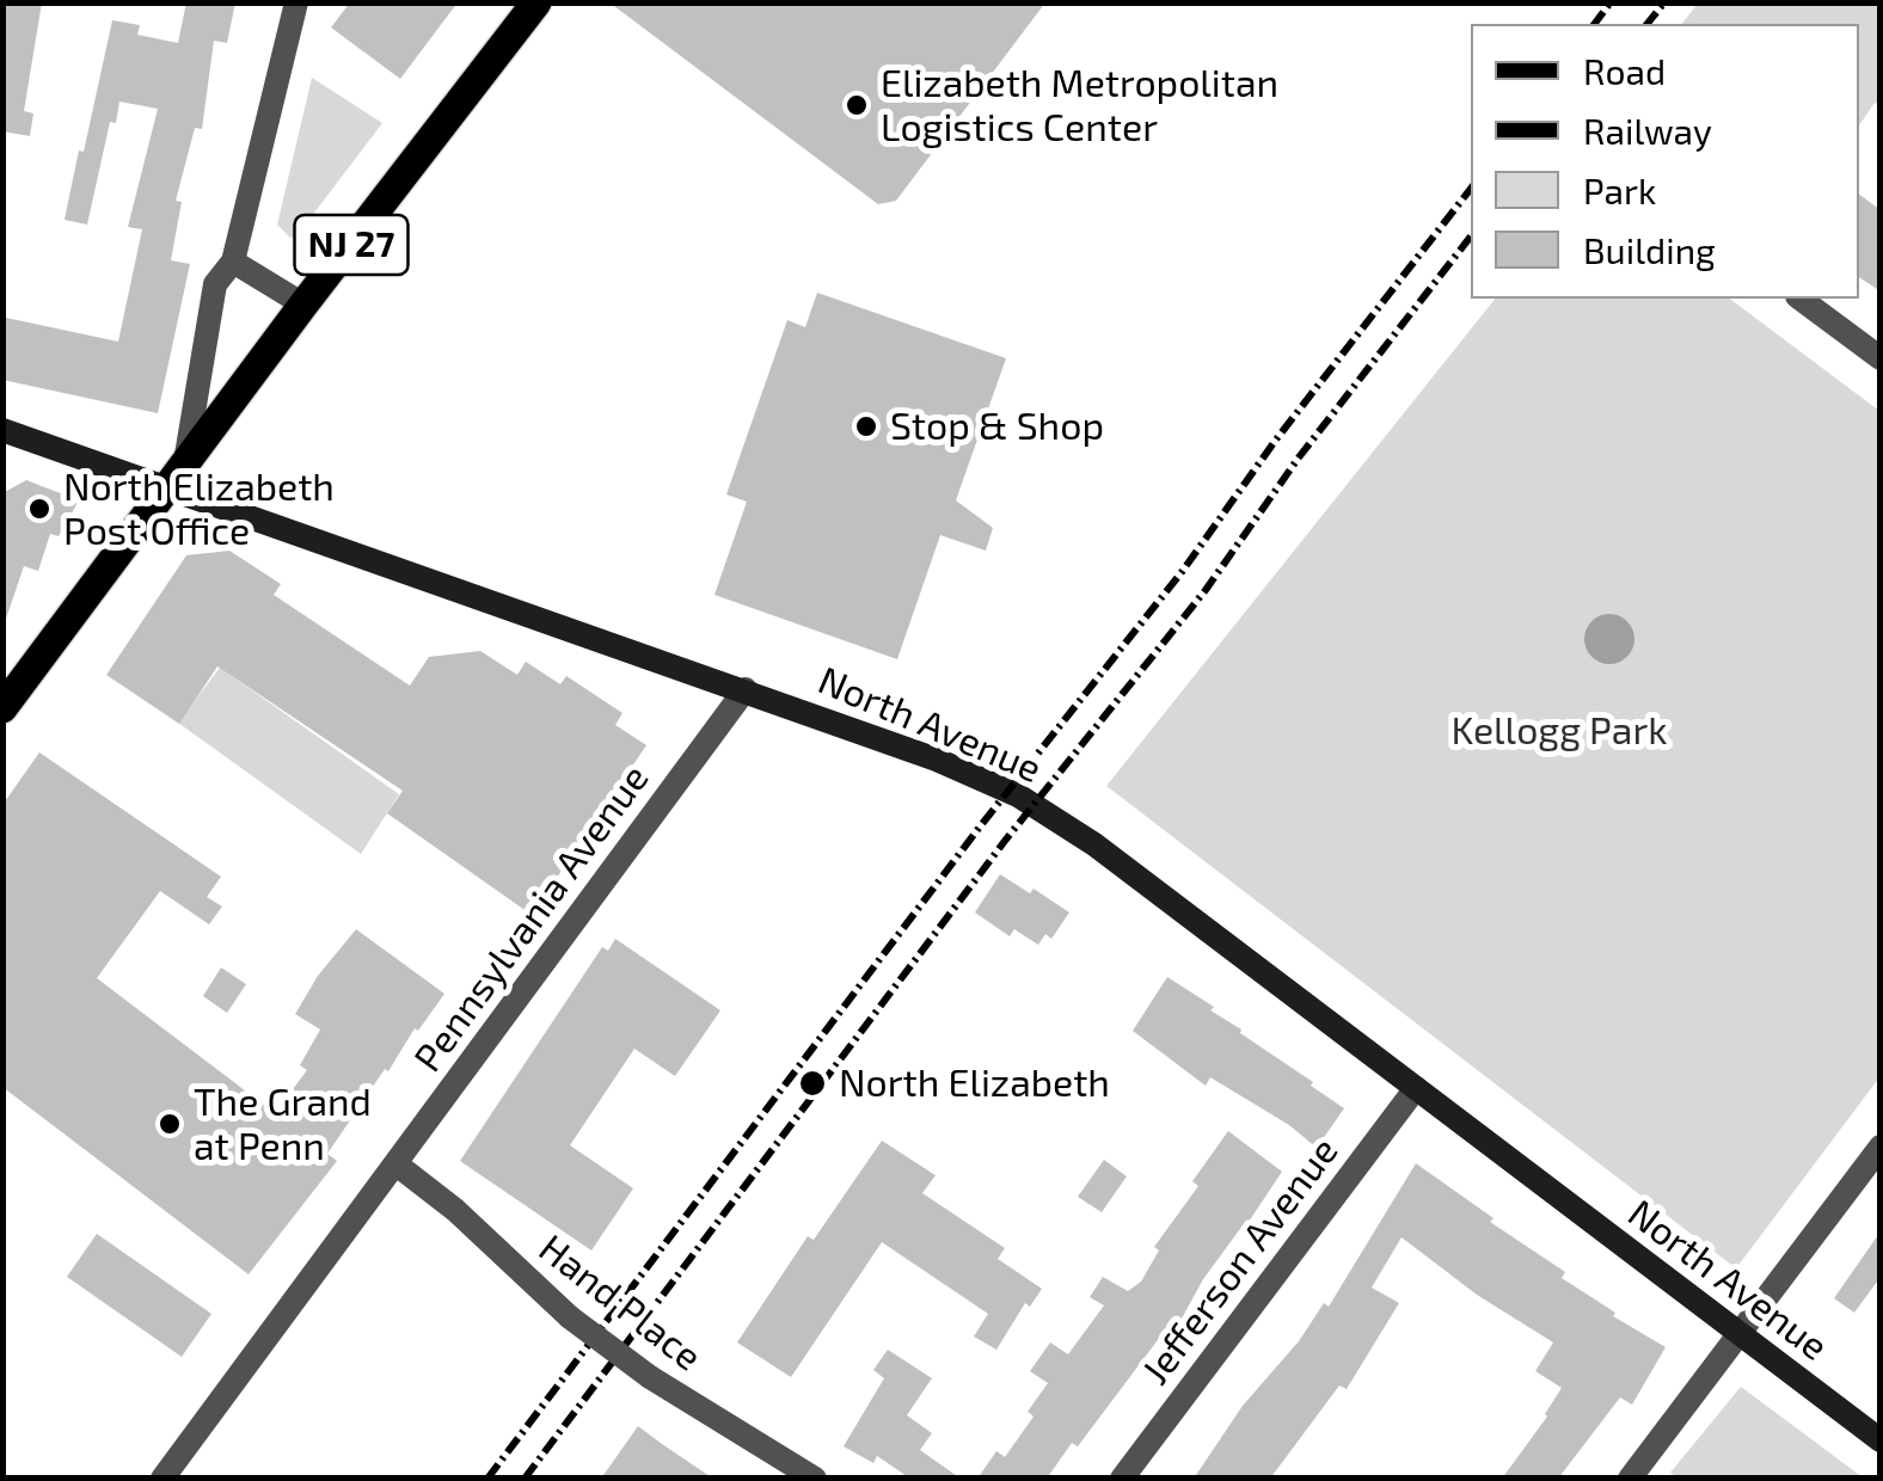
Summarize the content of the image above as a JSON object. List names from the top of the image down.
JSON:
{
  "streets": {
    "main road": ["NJ 27", "North Avenue"],
    "street": ["Pennsylvania Avenue", "Jefferson Avenue", "Hand Place"]
  },
  "crossings": [
    ["NJ 27", "North Avenue"],
    ["North Avenue", "Pennsylvania Avenue"],
    ["North Avenue", "Jefferson Avenue"],
    ["Pennsylvania Avenue", "Hand Place"]
  ],
  "parks": ["Kellogg Park"],
  "places": [
    "Elizabeth Metropolitan Logistics Center",
    "Stop & Shop",
    "North Elizabeth Post Office",
    "North Elizabeth",
    "The Grand at Penn"
  ],
  "legend": [
    "Road",
    "Railway",
    "Park",
    "Building"
  ]
}
